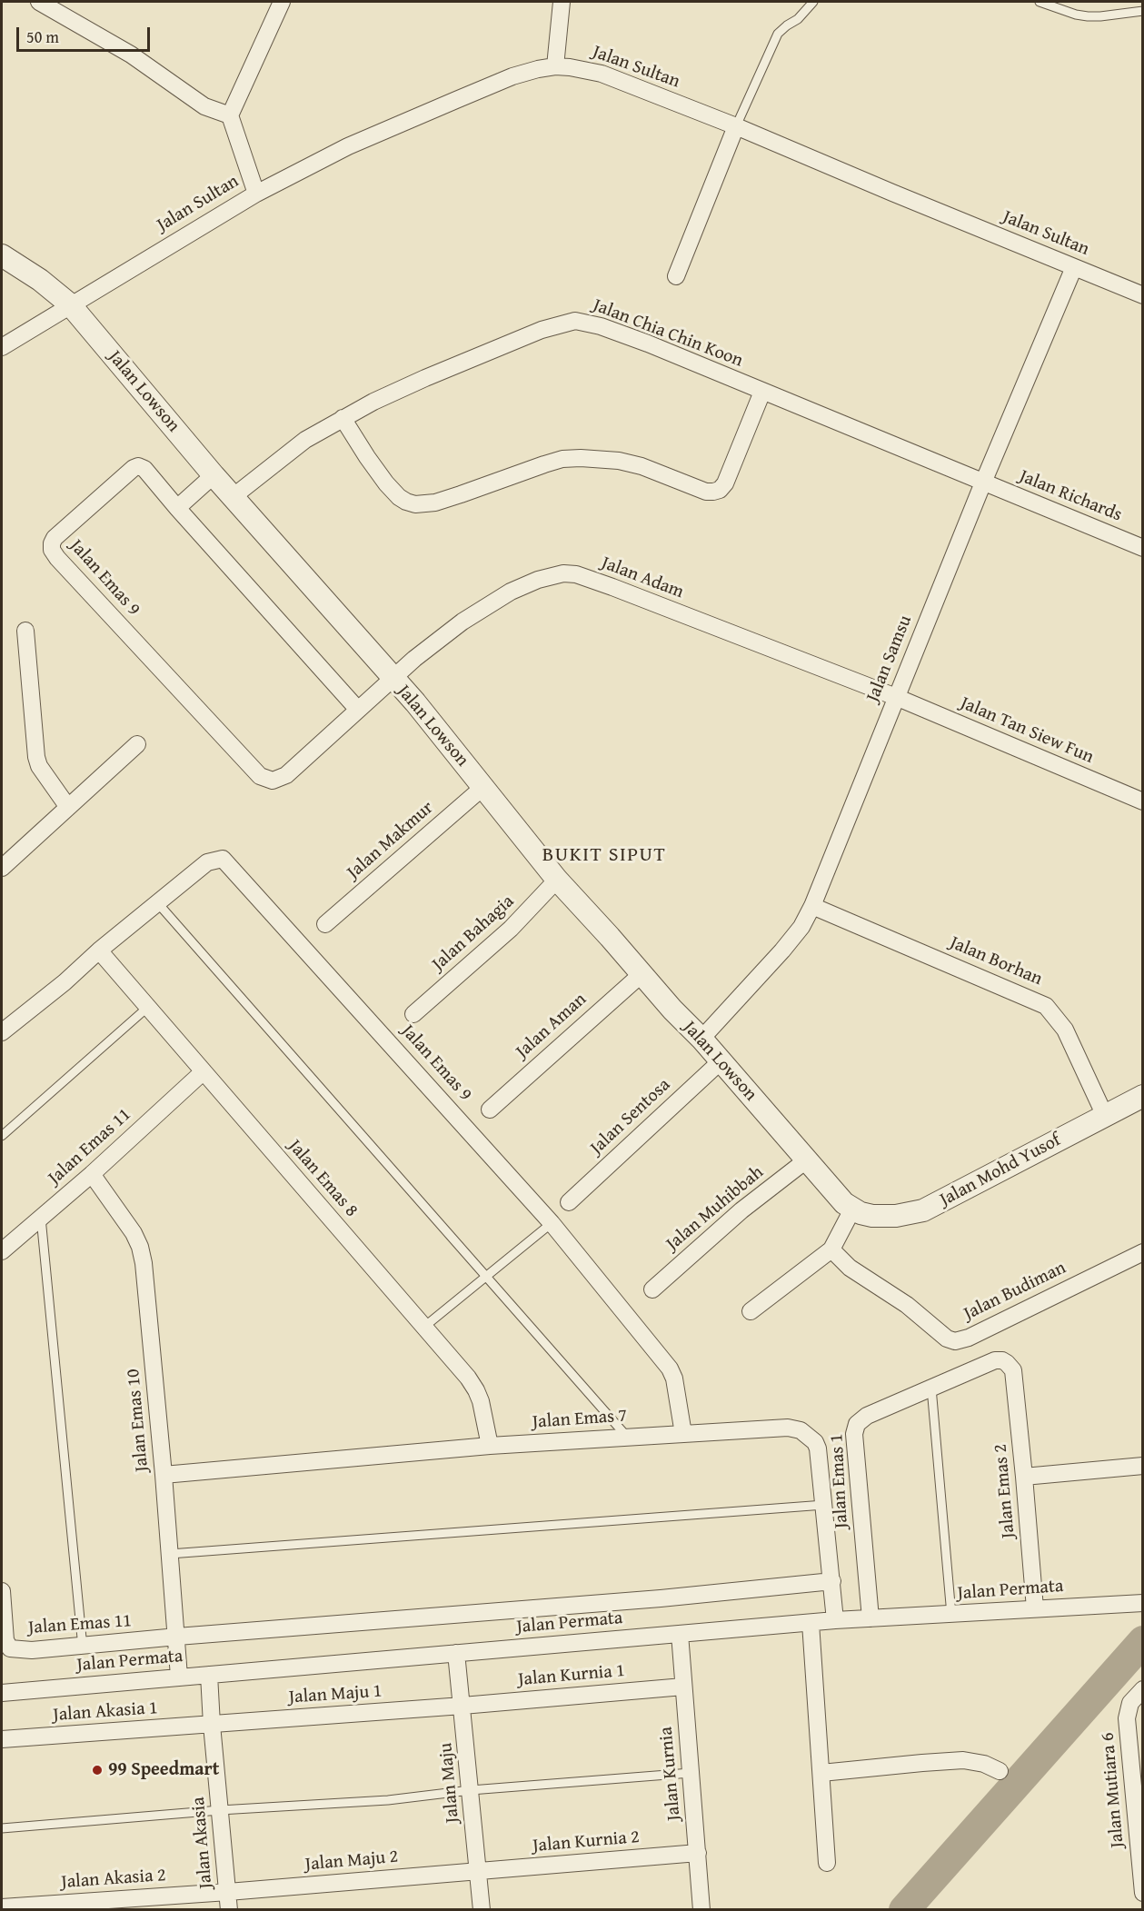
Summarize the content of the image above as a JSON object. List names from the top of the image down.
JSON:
{
  "streets": {
    "street": [
      "Jalan Sultan",
      "Jalan Chia Chin Koon",
      "Jalan Lowson",
      "Jalan Richards",
      "Jalan Emas 9",
      "Jalan Adam",
      "Jalan Samsu",
      "Jalan Tan Siew Fun",
      "Jalan Makmur",
      "Jalan Bahagia",
      "Jalan Borhan",
      "Jalan Aman",
      "Jalan Sentosa",
      "Jalan Emas 11",
      "Jalan Mohd Yusof",
      "Jalan Emas 8",
      "Jalan Muhibbah",
      "Jalan Budiman",
      "Jalan Emas 7",
      "Jalan Emas 10",
      "Jalan Emas 1",
      "Jalan Emas 2",
      "Jalan Permata",
      "Jalan Kurnia 1",
      "Jalan Maju 1",
      "Jalan Akasia 1",
      "Jalan Kurnia",
      "Jalan Maju",
      "Jalan Mutiara 6",
      "Jalan Kurnia 2",
      "Jalan Akasia",
      "Jalan Maju 2",
      "Jalan Akasia 2"
    ]
  },
  "crossings": [
    ["Jalan Sultan", "Jalan Lowson"],
    ["Jalan Sultan", "Jalan Samsu"],
    ["Jalan Chia Chin Koon", "Jalan Lowson"],
    ["Jalan Chia Chin Koon", "Jalan Richards"],
    ["Jalan Chia Chin Koon", "Jalan Samsu"],
    ["Jalan Lowson", "Jalan Emas 9"],
    ["Jalan Lowson", "Jalan Adam"],
    ["Jalan Lowson", "Jalan Samsu"],
    ["Jalan Lowson", "Jalan Makmur"],
    ["Jalan Lowson", "Jalan Bahagia"],
    ["Jalan Lowson", "Jalan Aman"],
    ["Jalan Lowson", "Jalan Sentosa"],
    ["Jalan Lowson", "Jalan Mohd Yusof"],
    ["Jalan Lowson", "Jalan Muhibbah"],
    ["Jalan Richards", "Jalan Samsu"],
    ["Jalan Emas 9", "Jalan Adam"],
    ["Jalan Emas 9", "Jalan Emas 8"],
    ["Jalan Emas 9", "Jalan Emas 7"],
    ["Jalan Adam", "Jalan Samsu"],
    ["Jalan Adam", "Jalan Tan Siew Fun"],
    ["Jalan Samsu", "Jalan Tan Siew Fun"],
    ["Jalan Samsu", "Jalan Borhan"],
    ["Jalan Borhan", "Jalan Mohd Yusof"],
    ["Jalan Emas 11", "Jalan Emas 8"],
    ["Jalan Emas 11", "Jalan Emas 7"],
    ["Jalan Emas 11", "Jalan Emas 10"],
    ["Jalan Emas 8", "Jalan Emas 7"],
    ["Jalan Emas 7", "Jalan Emas 10"],
    ["Jalan Emas 7", "Jalan Permata"],
    ["Jalan Emas 10", "Jalan Permata"],
    ["Jalan Emas 1", "Jalan Emas 2"],
    ["Jalan Emas 1", "Jalan Permata"],
    ["Jalan Emas 2", "Jalan Permata"],
    ["Jalan Permata", "Jalan Kurnia"],
    ["Jalan Permata", "Jalan Maju"],
    ["Jalan Permata", "Jalan Akasia"],
    ["Jalan Kurnia 1", "Jalan Maju 1"],
    ["Jalan Kurnia 1", "Jalan Kurnia"],
    ["Jalan Kurnia 1", "Jalan Maju"],
    ["Jalan Maju 1", "Jalan Akasia 1"],
    ["Jalan Maju 1", "Jalan Maju"],
    ["Jalan Maju 1", "Jalan Akasia"],
    ["Jalan Akasia 1", "Jalan Akasia"],
    ["Jalan Kurnia", "Jalan Kurnia 2"],
    ["Jalan Maju", "Jalan Kurnia 2"],
    ["Jalan Maju", "Jalan Maju 2"],
    ["Jalan Kurnia 2", "Jalan Maju 2"],
    ["Jalan Akasia", "Jalan Maju 2"],
    ["Jalan Akasia", "Jalan Akasia 2"],
    ["Jalan Maju 2", "Jalan Akasia 2"]
  ],
  "districts": ["BUKIT SIPUT"],
  "places": ["99 Speedmart"],
  "scale_bar": "50 m"
}
